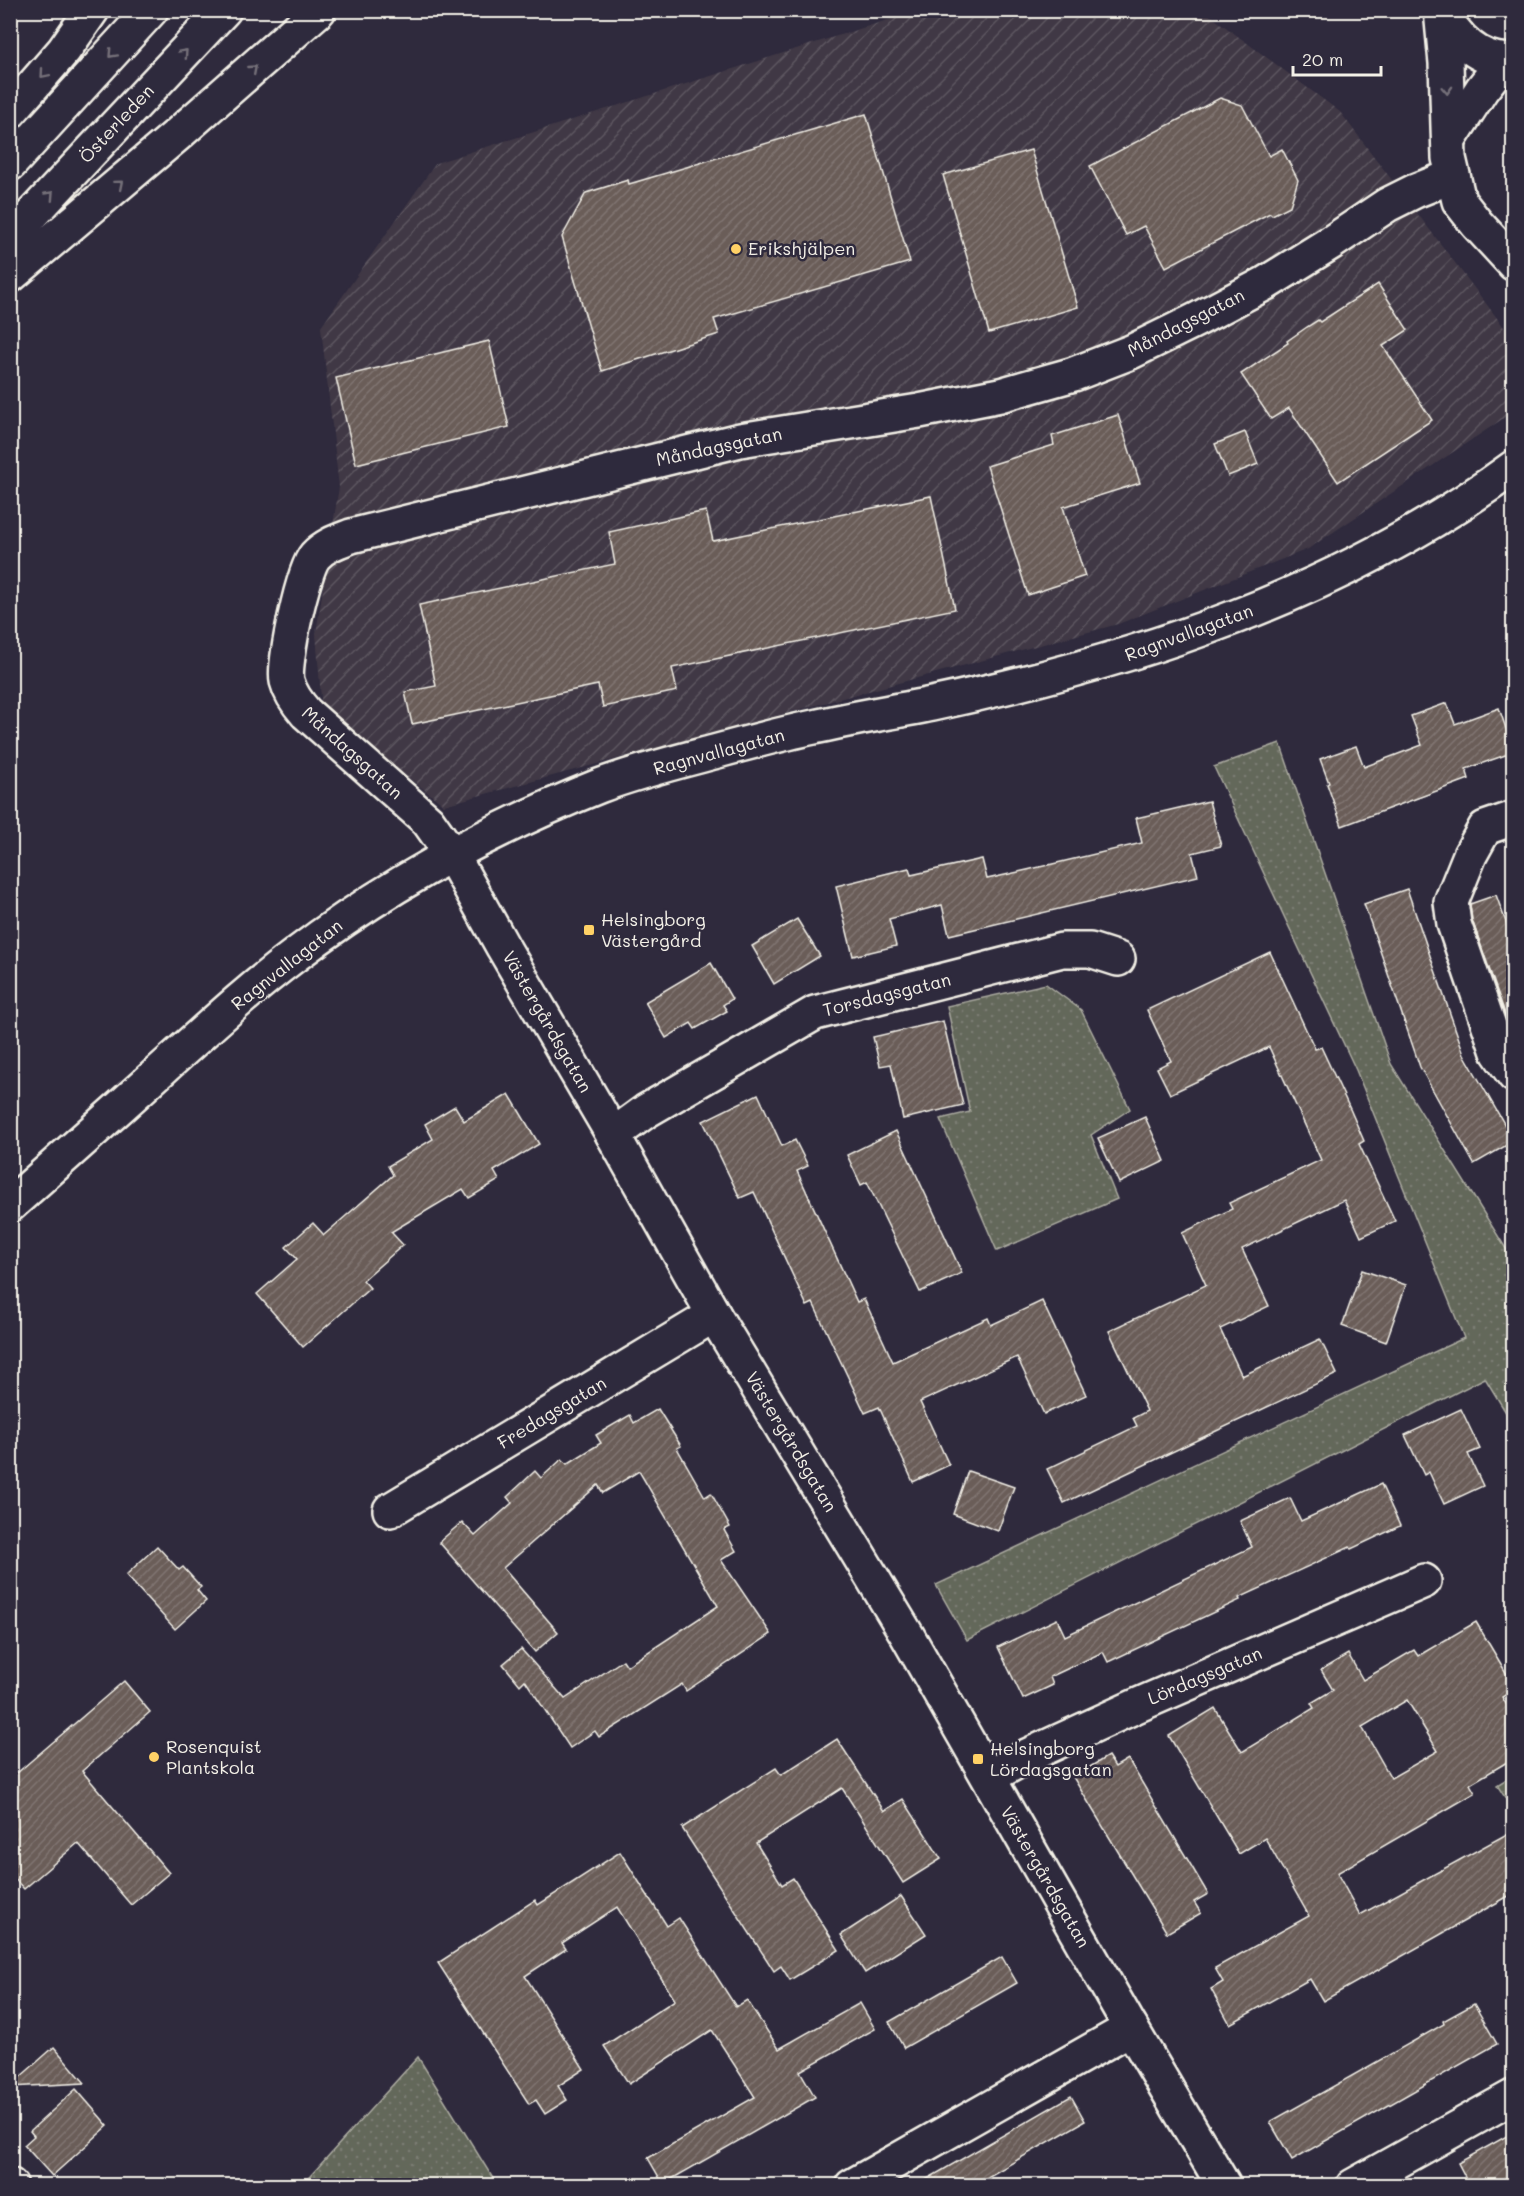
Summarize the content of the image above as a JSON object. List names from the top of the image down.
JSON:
{
  "streets": {
    "street": [
      "Österleden",
      "Måndagsgatan",
      "Ragnvallagatan",
      "Torsdagsgatan",
      "Västergårdsgatan",
      "Fredagsgatan",
      "Lördagsgatan"
    ]
  },
  "crossings": [
    ["Måndagsgatan", "Ragnvallagatan"],
    ["Måndagsgatan", "Västergårdsgatan"],
    ["Ragnvallagatan", "Västergårdsgatan"],
    ["Torsdagsgatan", "Västergårdsgatan"],
    ["Västergårdsgatan", "Fredagsgatan"],
    ["Västergårdsgatan", "Lördagsgatan"]
  ],
  "places": {
    "other": ["Erikshjälpen", "Rosenquist Plantskola"],
    "transit": ["Helsingborg Västergård", "Helsingborg Lördagsgatan"]
  },
  "scale_bar": "20 m"
}
